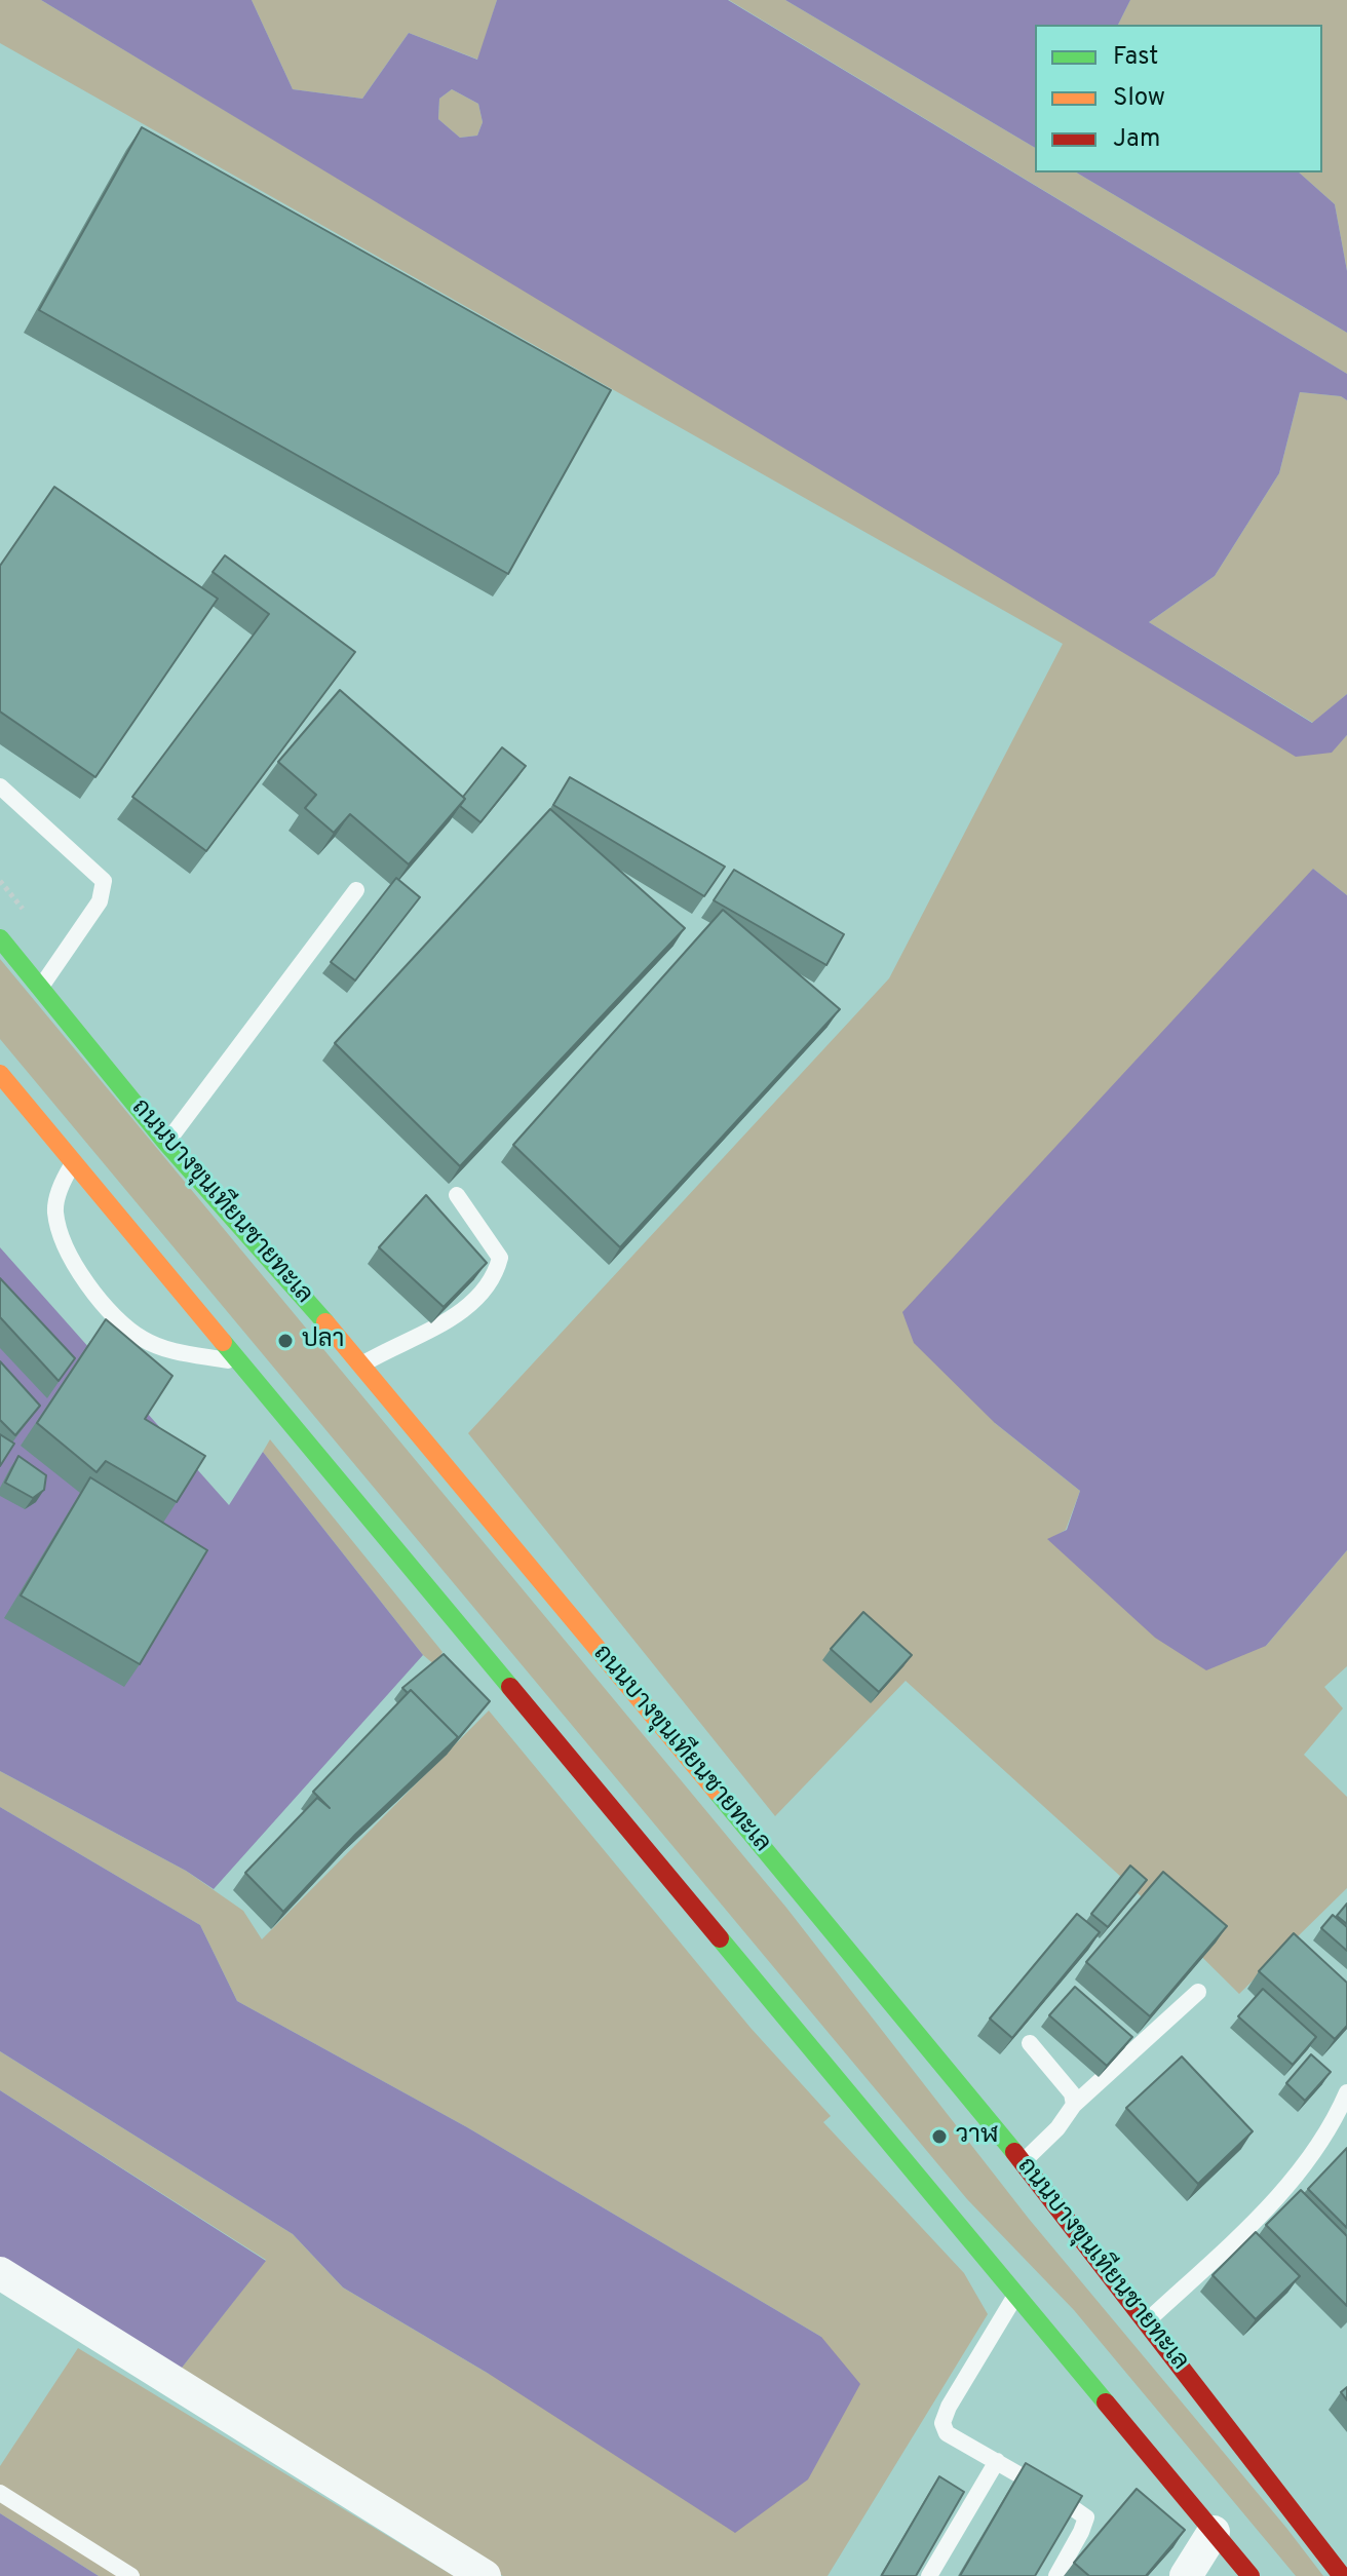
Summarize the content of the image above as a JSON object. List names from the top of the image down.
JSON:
{
  "streets": {
    "main road": ["ถนนบางขุนเทียนชายทะเล"]
  },
  "places": ["ปลา", "วาฬ"],
  "legend": ["Fast", "Slow", "Jam"]
}
